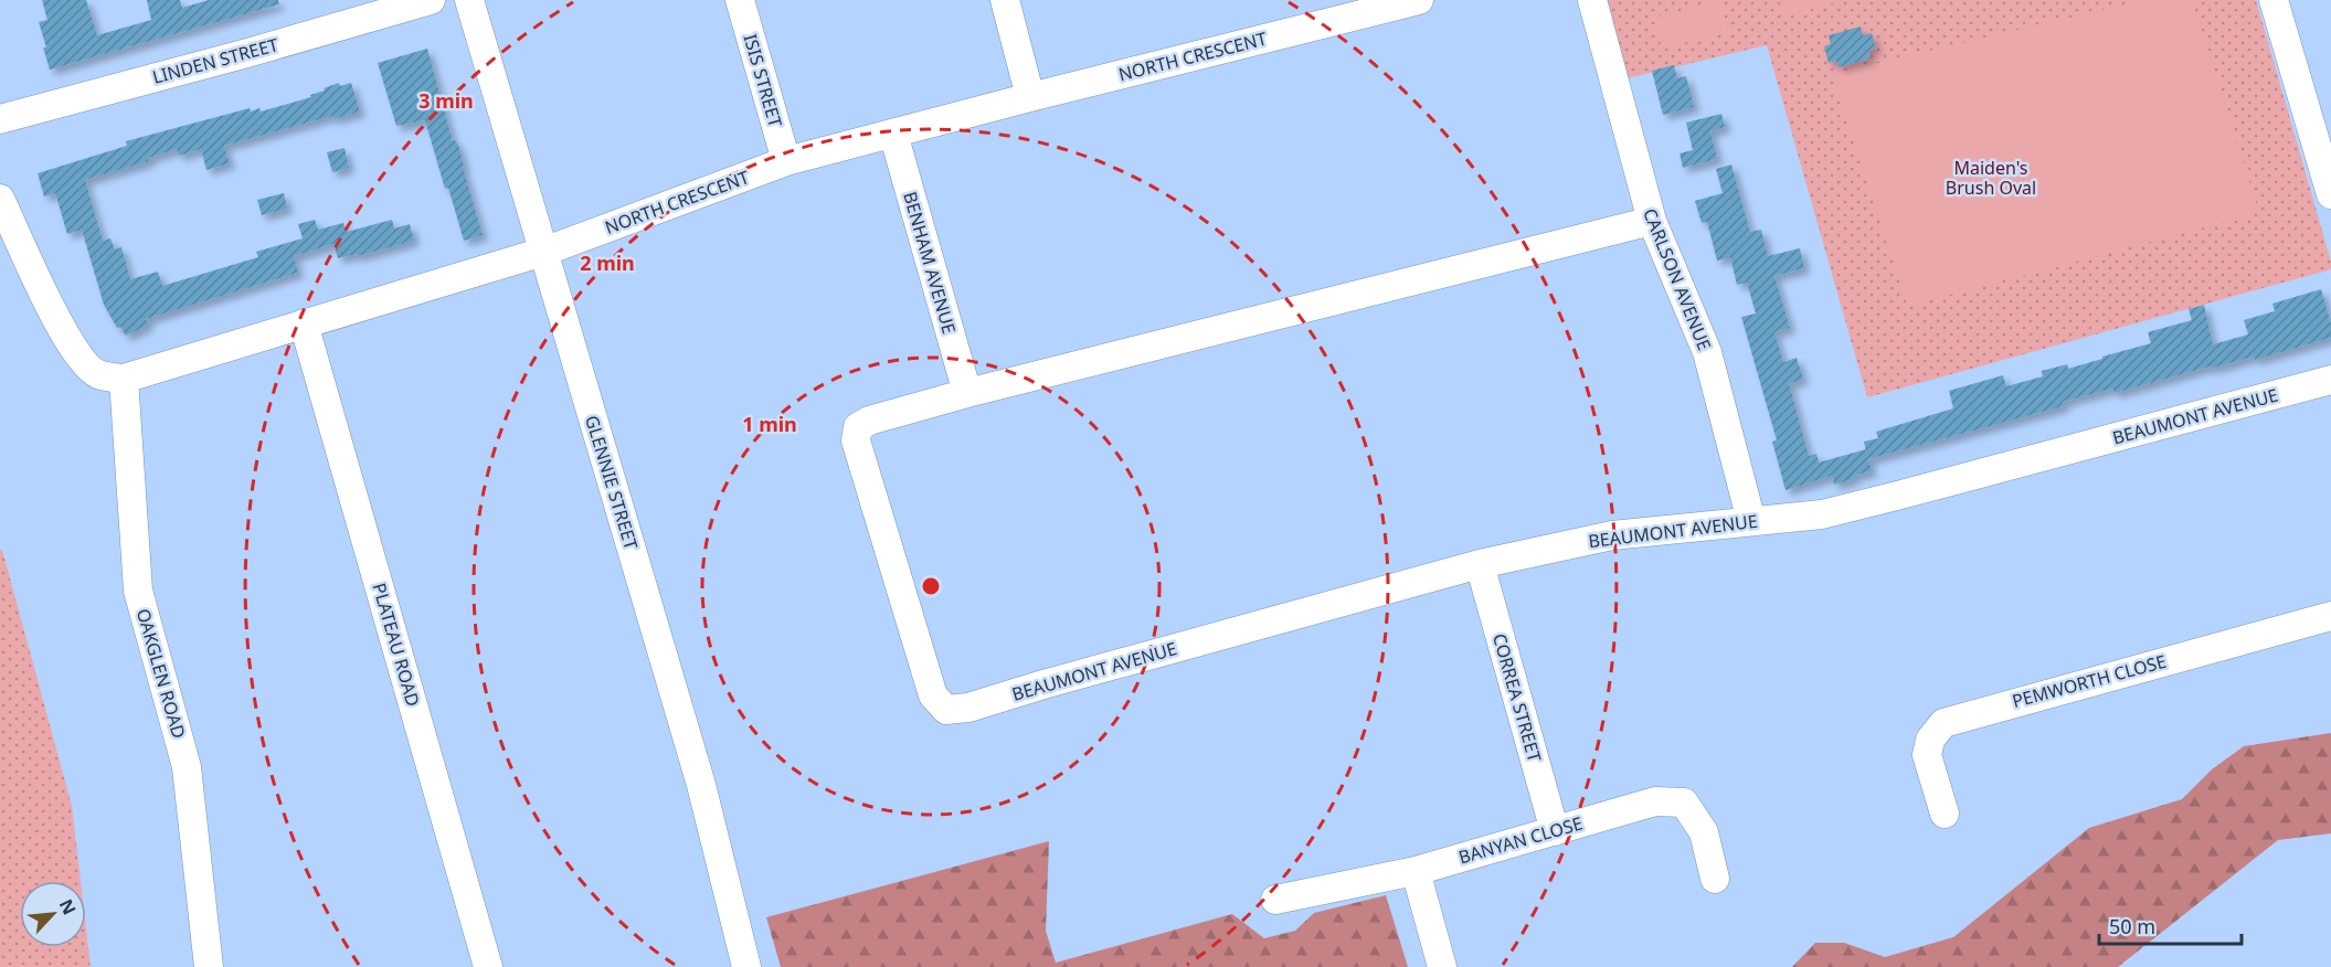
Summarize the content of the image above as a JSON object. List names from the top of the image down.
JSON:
{
  "streets": {
    "street": [
      "NORTH CRESCENT",
      "LINDEN STREET",
      "ISIS STREET",
      "BENHAM AVENUE",
      "CARLSON AVENUE",
      "BEAUMONT AVENUE",
      "GLENNIE STREET",
      "PLATEAU ROAD",
      "OAKGLEN ROAD",
      "PEMWORTH CLOSE",
      "CORREA STREET",
      "BANYAN CLOSE"
    ]
  },
  "crossings": [
    ["NORTH CRESCENT", "ISIS STREET"],
    ["NORTH CRESCENT", "BENHAM AVENUE"],
    ["NORTH CRESCENT", "GLENNIE STREET"],
    ["NORTH CRESCENT", "PLATEAU ROAD"],
    ["NORTH CRESCENT", "OAKGLEN ROAD"],
    ["BENHAM AVENUE", "BEAUMONT AVENUE"],
    ["CARLSON AVENUE", "BEAUMONT AVENUE"],
    ["BEAUMONT AVENUE", "CORREA STREET"],
    ["CORREA STREET", "BANYAN CLOSE"]
  ],
  "parks": ["Maiden's Brush Oval"],
  "scale_bar": "50 m",
  "north": "top right",
  "rings": ["3 min", "2 min", "1 min"]
}
